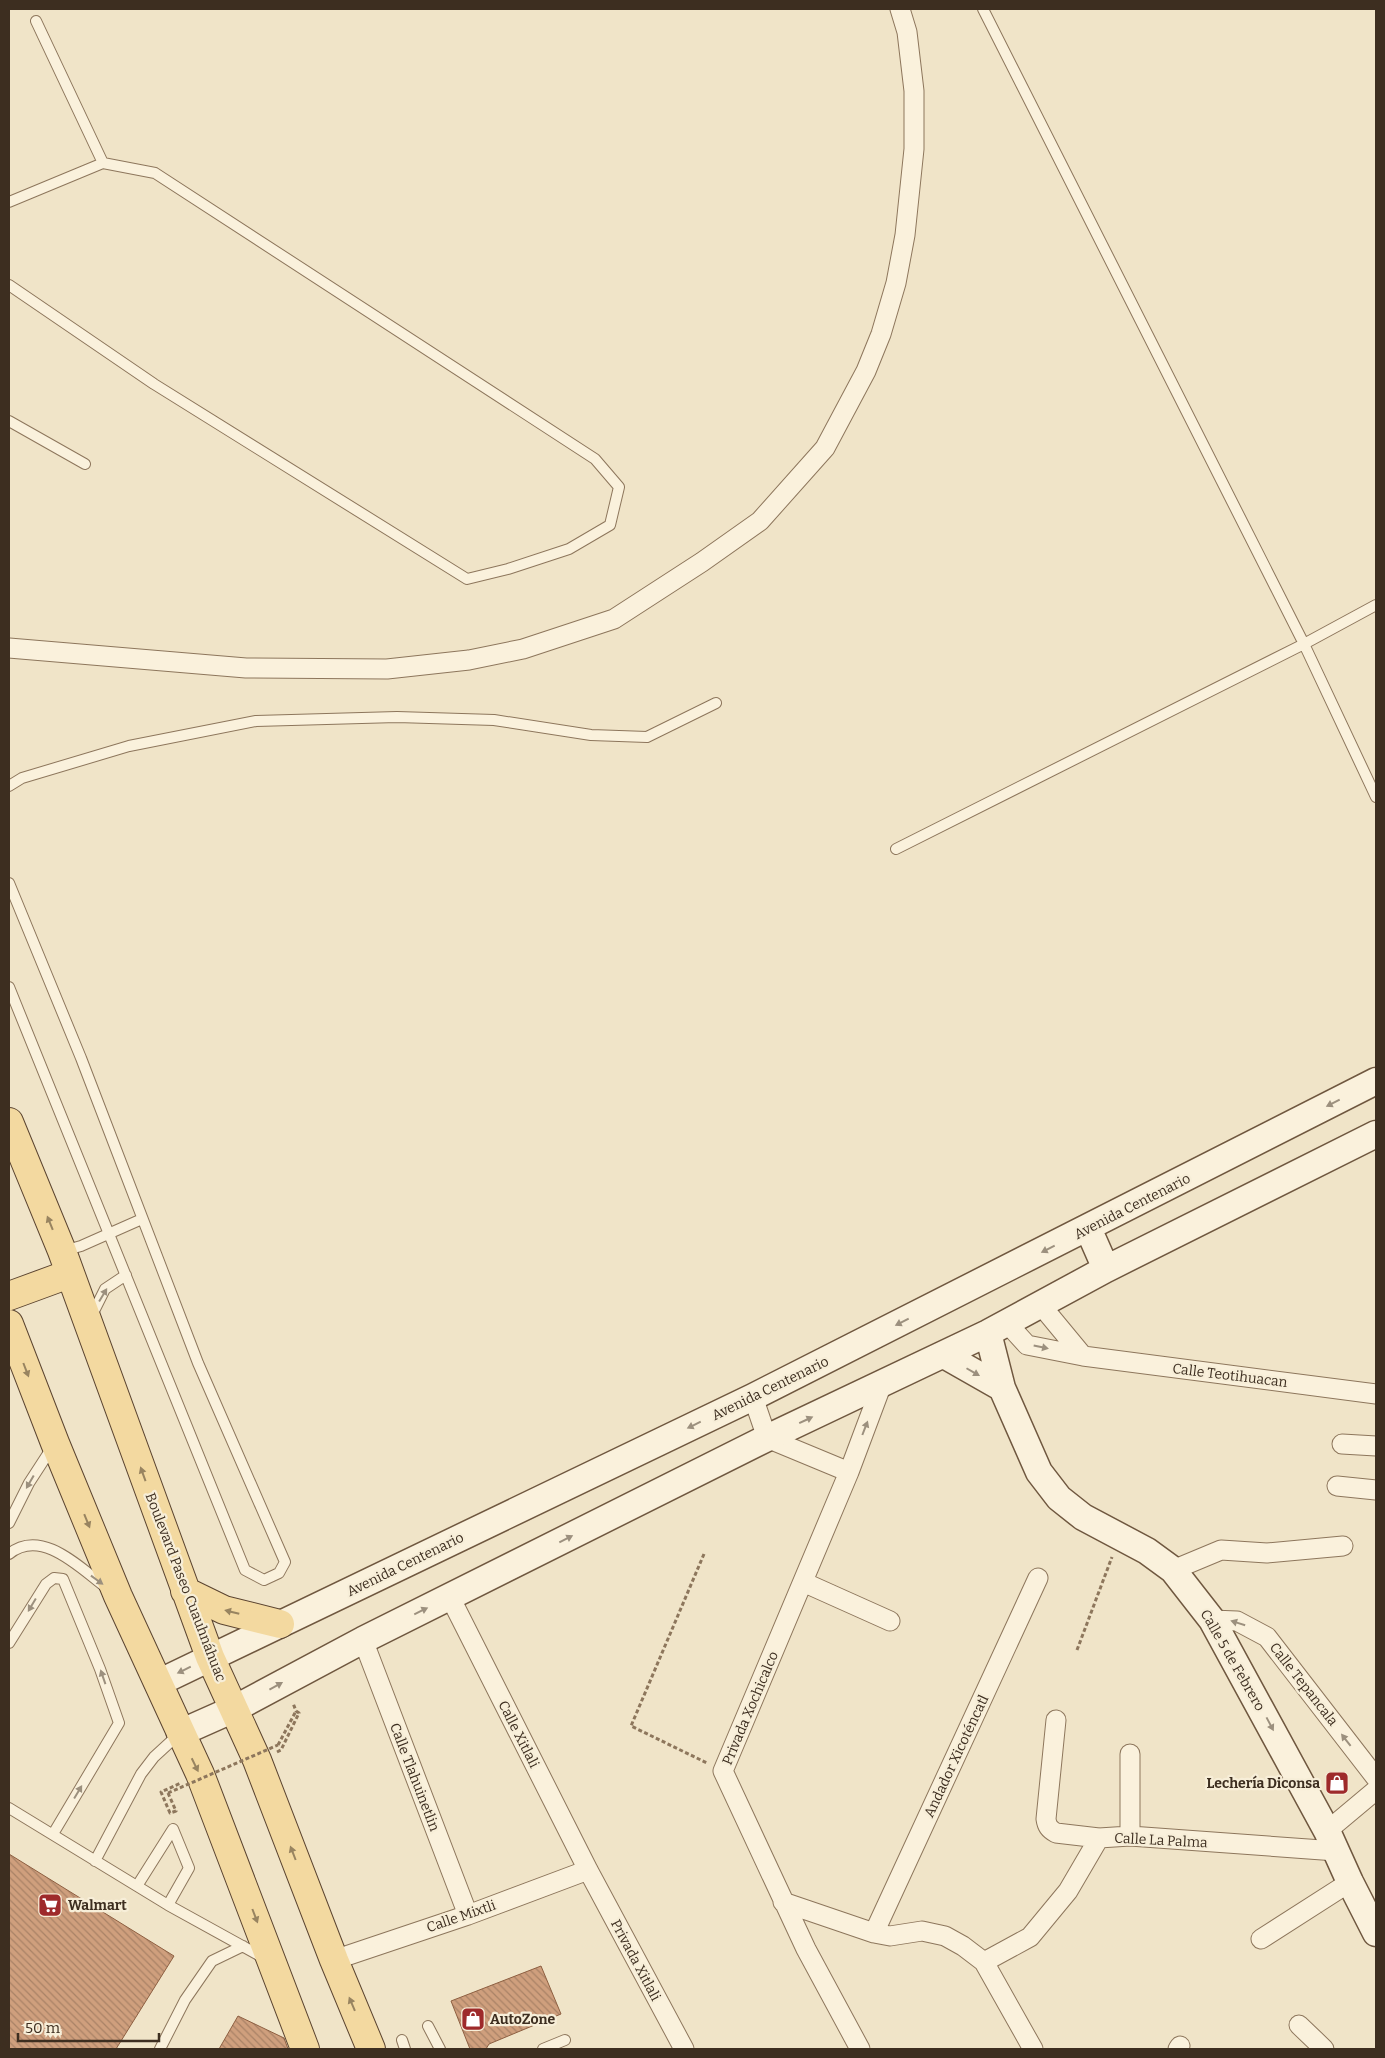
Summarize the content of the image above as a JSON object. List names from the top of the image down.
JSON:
{
  "streets": {
    "main road": ["Boulevard Paseo Cuauhnáhuac"],
    "street": [
      "Avenida Centenario",
      "Calle Teotihuacan",
      "Calle 5 de Febrero",
      "Calle Tepancala",
      "Privada Xochicalco",
      "Calle Xitlali",
      "Andador Xicoténcatl",
      "Calle Tlahuinetlin",
      "Calle La Palma",
      "Calle Mixtli",
      "Privada Xitlali"
    ]
  },
  "crossings": [
    ["Avenida Centenario", "Boulevard Paseo Cuauhnáhuac"],
    ["Calle Teotihuacan", "Calle 5 de Febrero"],
    ["Boulevard Paseo Cuauhnáhuac", "Calle Mixtli"],
    ["Calle 5 de Febrero", "Calle Tepancala"],
    ["Calle 5 de Febrero", "Calle La Palma"],
    ["Calle Xitlali", "Calle Mixtli"],
    ["Calle Xitlali", "Privada Xitlali"],
    ["Calle Tlahuinetlin", "Calle Mixtli"],
    ["Calle Mixtli", "Privada Xitlali"]
  ],
  "one_way": ["Calle Tepancala"],
  "places": {
    "shop": ["Lechería Diconsa", "AutoZone"],
    "supermarket": ["Walmart"]
  },
  "scale_bar": "50 m"
}
